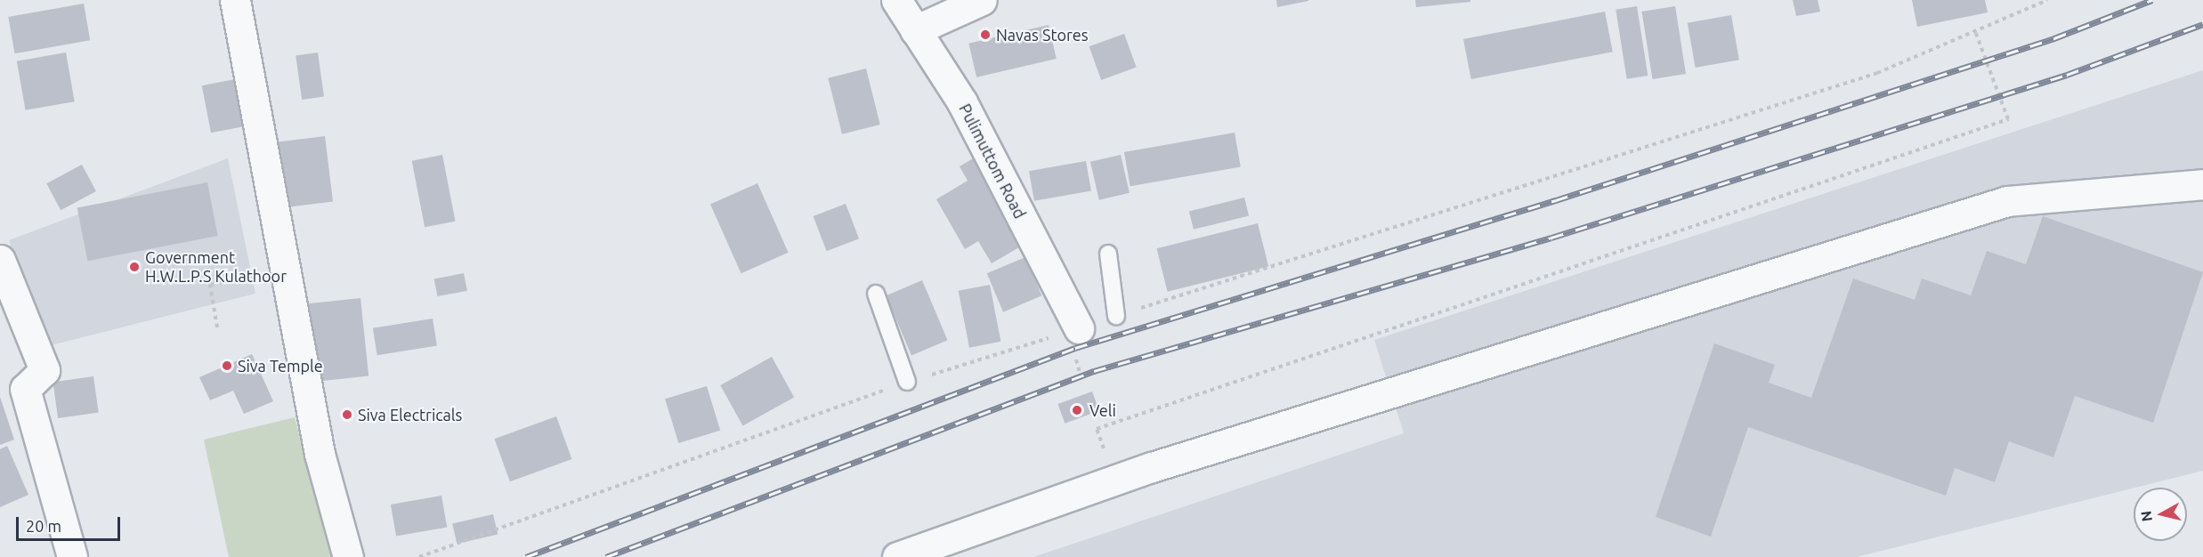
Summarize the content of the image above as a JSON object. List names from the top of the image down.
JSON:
{
  "streets": {
    "street": ["Pulimuttom Road"]
  },
  "places": [
    "Navas Stores",
    "Government H.W.L.P.S Kulathoor",
    "Siva Temple",
    "Veli",
    "Siva Electricals"
  ],
  "scale_bar": "20 m",
  "north": "left"
}
